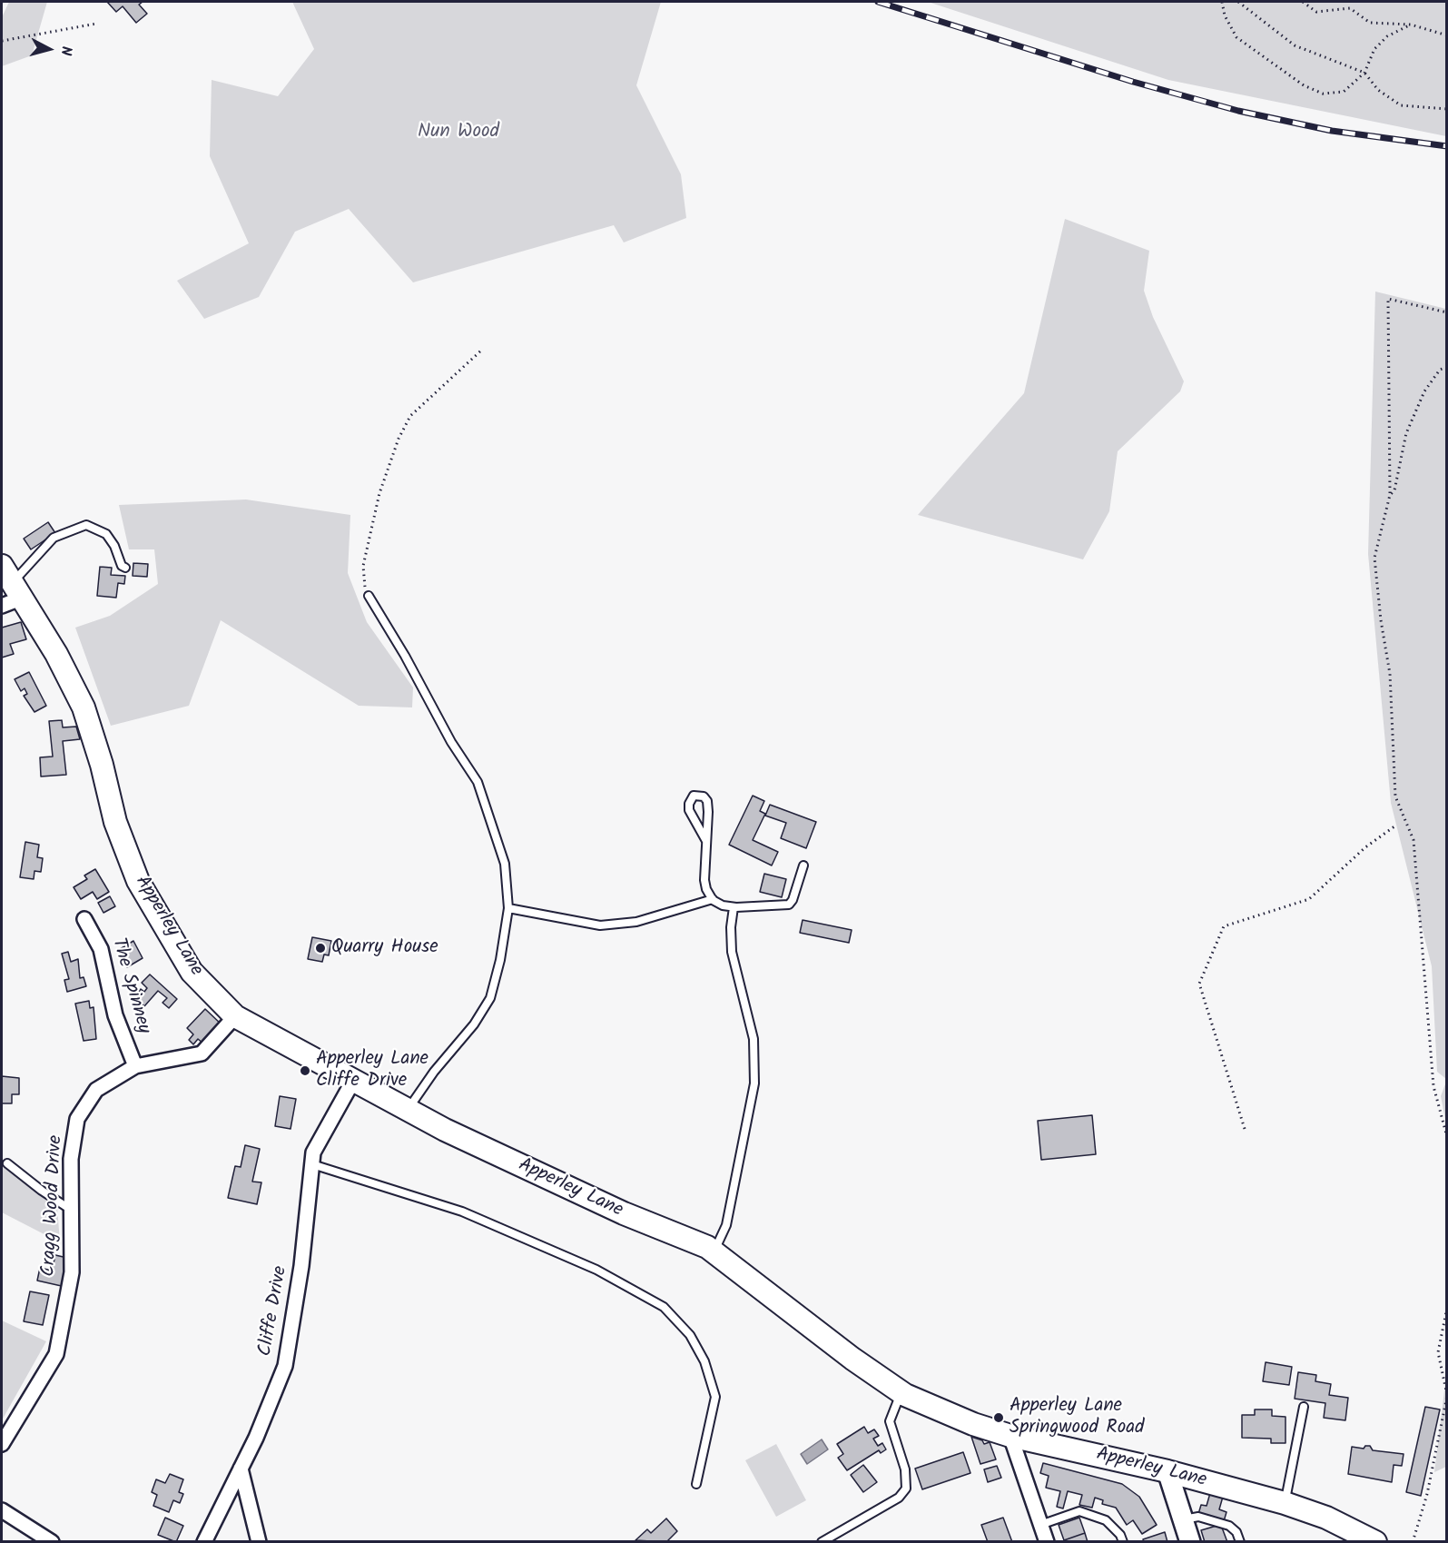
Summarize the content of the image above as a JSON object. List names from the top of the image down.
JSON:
{
  "streets": {
    "highway": ["Apperley Lane"],
    "street": ["The Spinney", "Cragg Wood Drive", "Cliffe Drive"]
  },
  "crossings": [
    ["Apperley Lane", "Cragg Wood Drive"],
    ["Apperley Lane", "Cliffe Drive"],
    ["The Spinney", "Cragg Wood Drive"]
  ],
  "parks": ["Nun Wood"],
  "places": ["Quarry House", "Apperley Lane Cliffe Drive", "Apperley Lane Springwood Road"],
  "north": "right"
}
